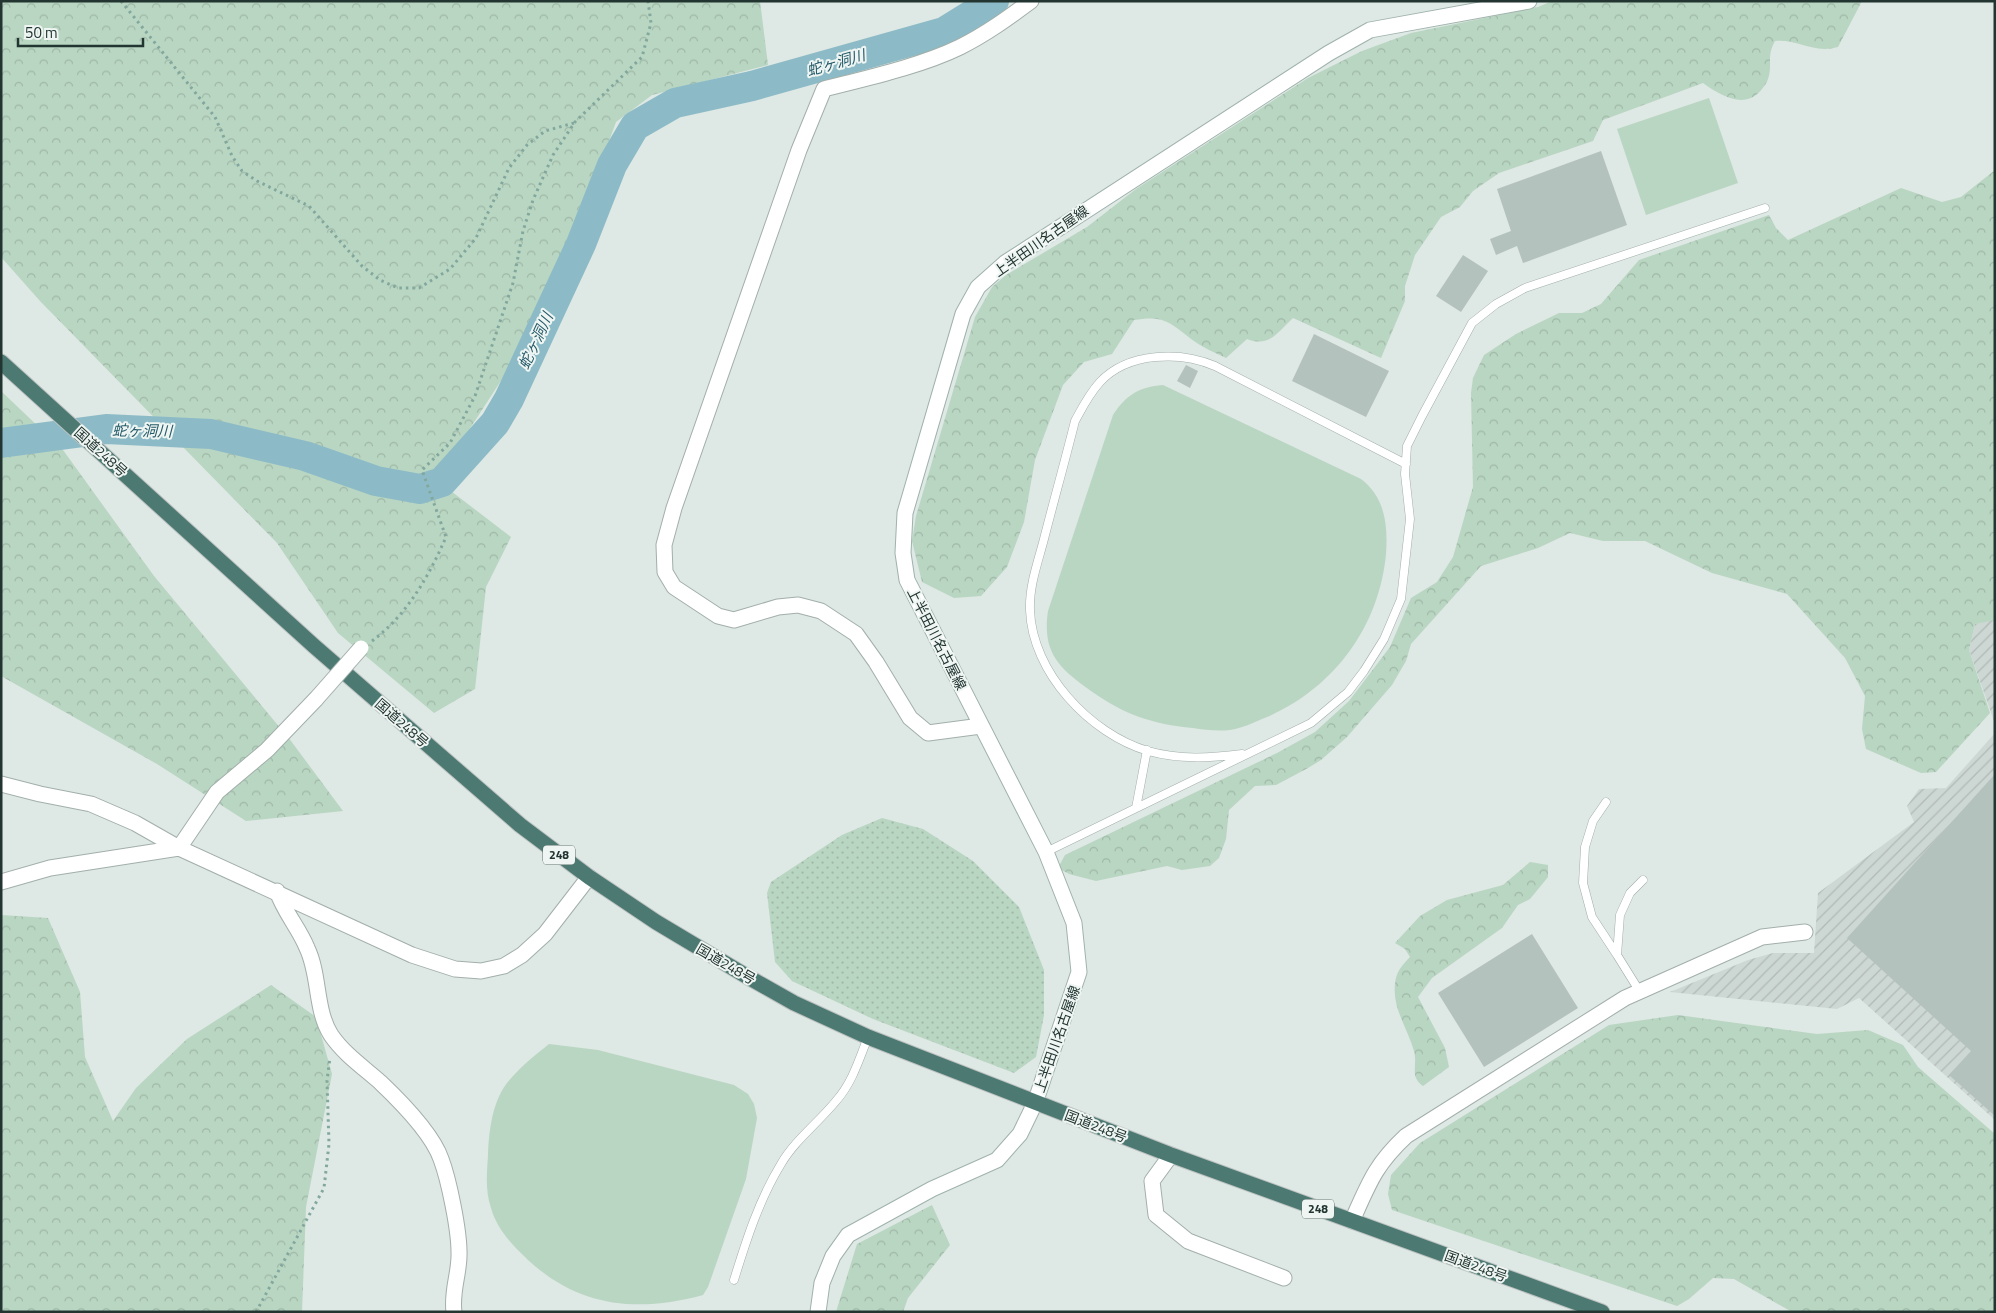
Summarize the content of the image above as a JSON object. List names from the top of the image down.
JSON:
{
  "streets": {
    "highway": ["国道248号", "248"],
    "street": ["上半田川名古屋線"]
  },
  "crossings": [
    ["上半田川名古屋線", "国道248号"]
  ],
  "water": ["蛇ヶ洞川"],
  "scale_bar": "50 m"
}
